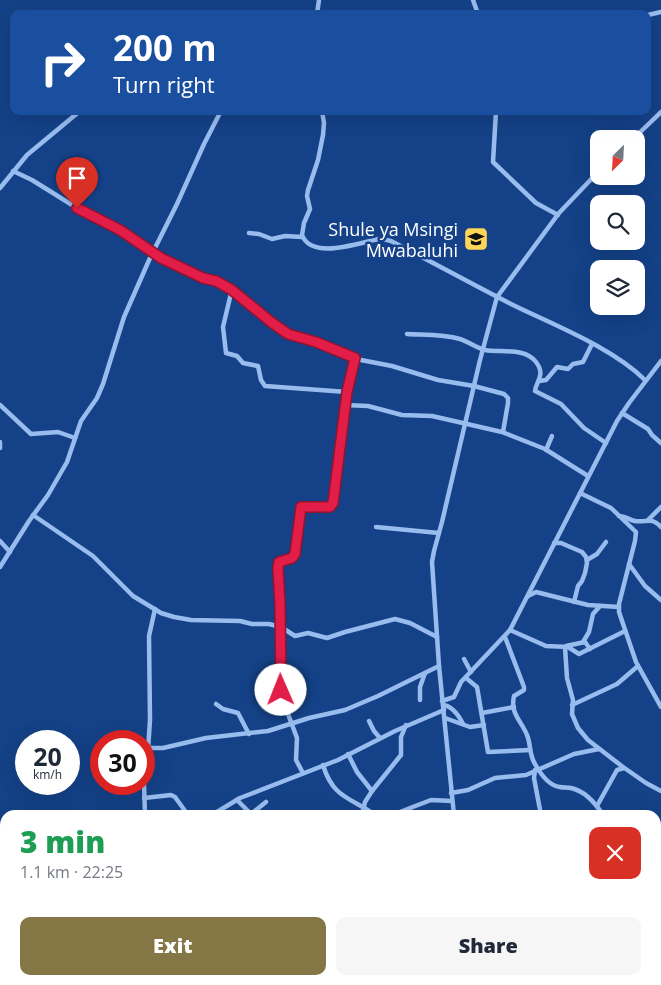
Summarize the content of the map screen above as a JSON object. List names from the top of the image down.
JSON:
{
  "places": {
    "school or university": ["Shule ya Msingi Mwabaluhi"]
  },
  "north": "bottom left",
  "page": {
    "turn": ["200 m", "Turn right"],
    "speed": "20 km/h",
    "limit": "30",
    "heading": ["3 min", "1.1 km · 22:25"],
    "buttons": ["Exit", "Share"]
  }
}
